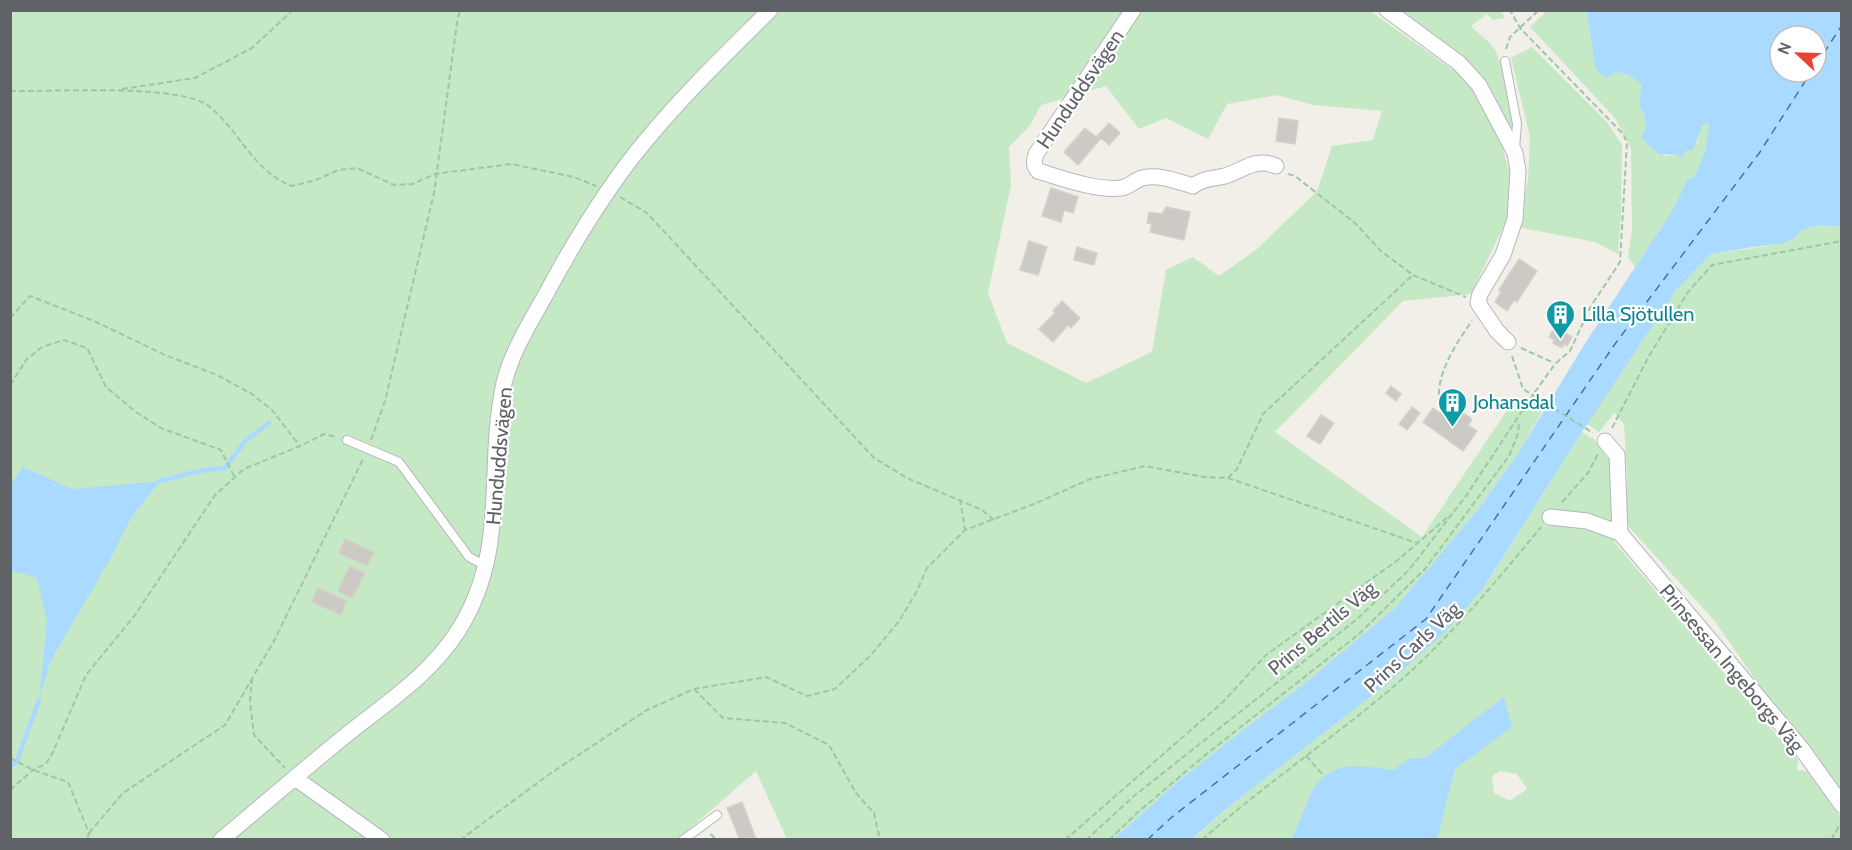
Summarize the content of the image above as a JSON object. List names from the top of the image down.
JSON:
{
  "streets": {
    "street": ["Hunduddsvägen", "Prinsessan Ingeborgs Väg"],
    "path": ["Prins Bertils Väg", "Prins Carls Väg"]
  },
  "crossings": [
    ["Prins Carls Väg", "Prinsessan Ingeborgs Väg"]
  ],
  "places": {
    "building": ["Lilla Sjötullen", "Johansdal"]
  },
  "north": "left"
}
